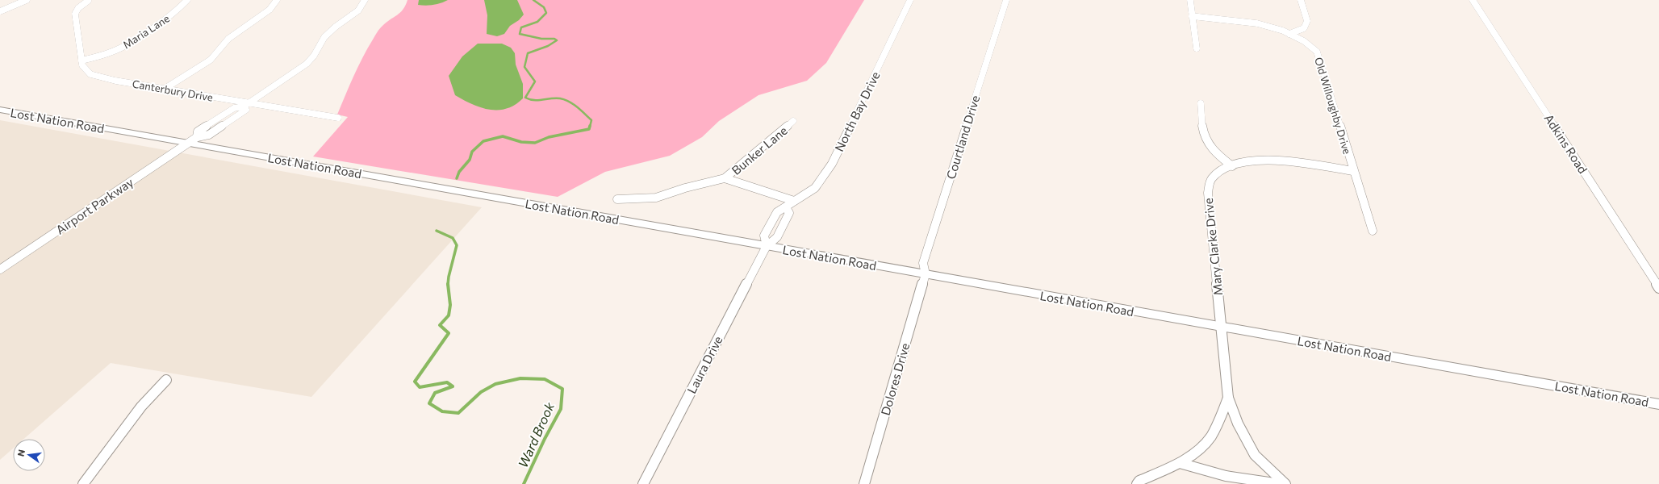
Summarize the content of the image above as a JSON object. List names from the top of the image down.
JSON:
{
  "streets": {
    "street": [
      "Maria Lane",
      "Canterbury Drive",
      "Old Willoughby Drive",
      "North Bay Drive",
      "Lost Nation Road",
      "Courtland Drive",
      "Adkins Road",
      "Bunker Lane",
      "Airport Parkway",
      "Mary Clarke Drive",
      "Laura Drive",
      "Dolores Drive"
    ]
  },
  "crossings": [
    ["Maria Lane", "Canterbury Drive"],
    ["Canterbury Drive", "Airport Parkway"],
    ["Old Willoughby Drive", "Mary Clarke Drive"],
    ["North Bay Drive", "Lost Nation Road"],
    ["North Bay Drive", "Bunker Lane"],
    ["North Bay Drive", "Laura Drive"],
    ["Lost Nation Road", "Courtland Drive"],
    ["Lost Nation Road", "Airport Parkway"],
    ["Lost Nation Road", "Mary Clarke Drive"],
    ["Lost Nation Road", "Laura Drive"],
    ["Lost Nation Road", "Dolores Drive"],
    ["Courtland Drive", "Dolores Drive"]
  ],
  "water": ["Ward Brook"],
  "north": "left"
}
